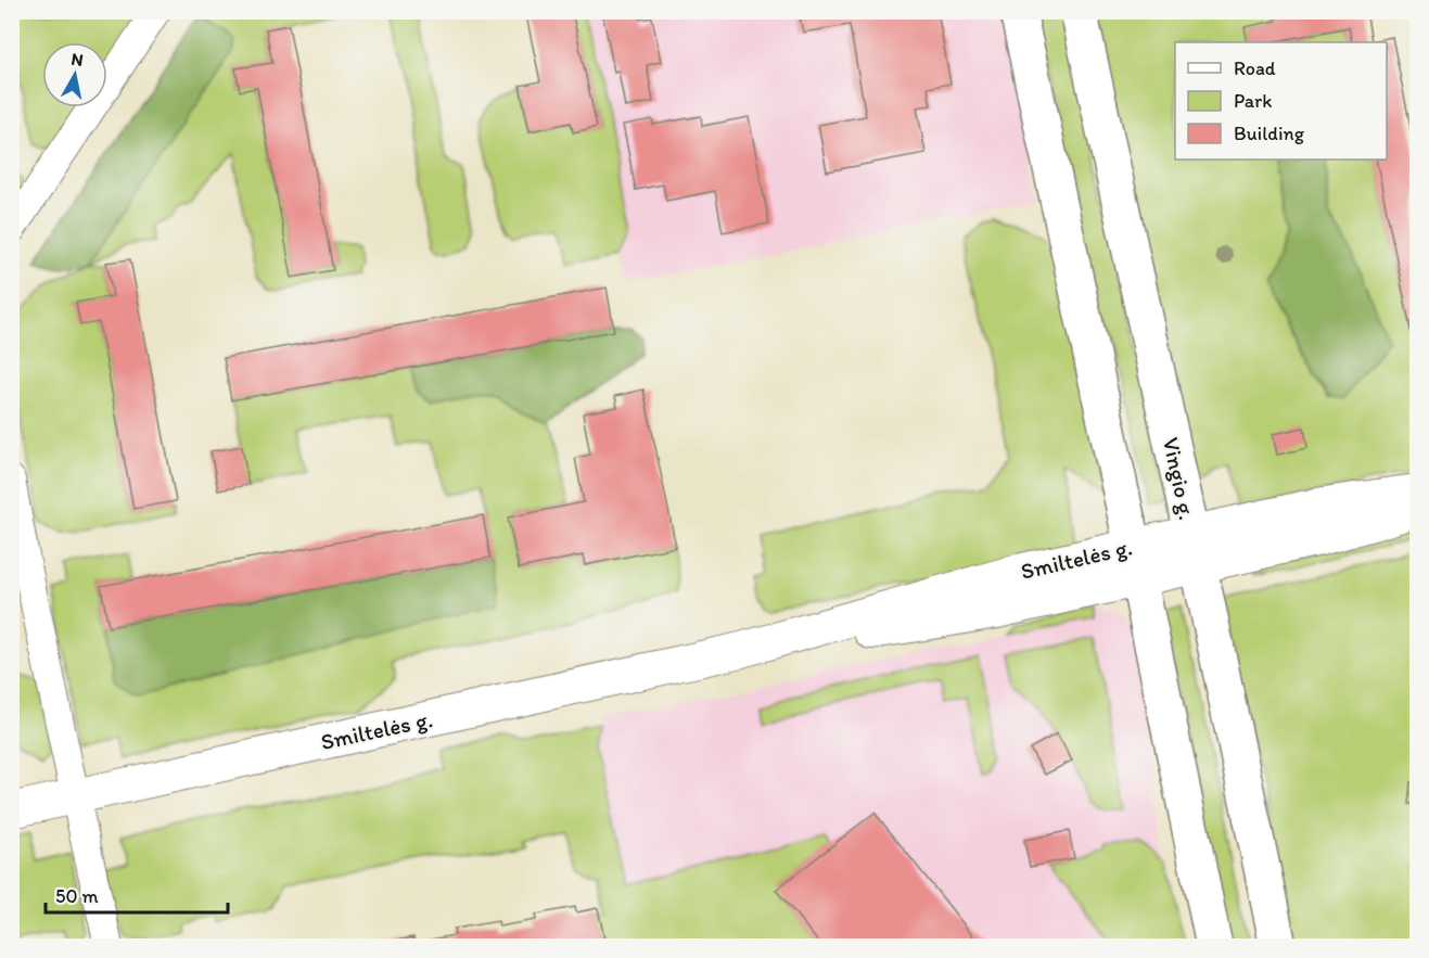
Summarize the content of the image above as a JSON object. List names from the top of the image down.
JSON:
{
  "streets": {
    "main road": ["Vingio g."],
    "street": ["Smiltelės g."]
  },
  "crossings": [
    ["Vingio g.", "Smiltelės g."]
  ],
  "legend": ["Road", "Park", "Building"],
  "scale_bar": "50 m",
  "north": "top"
}
